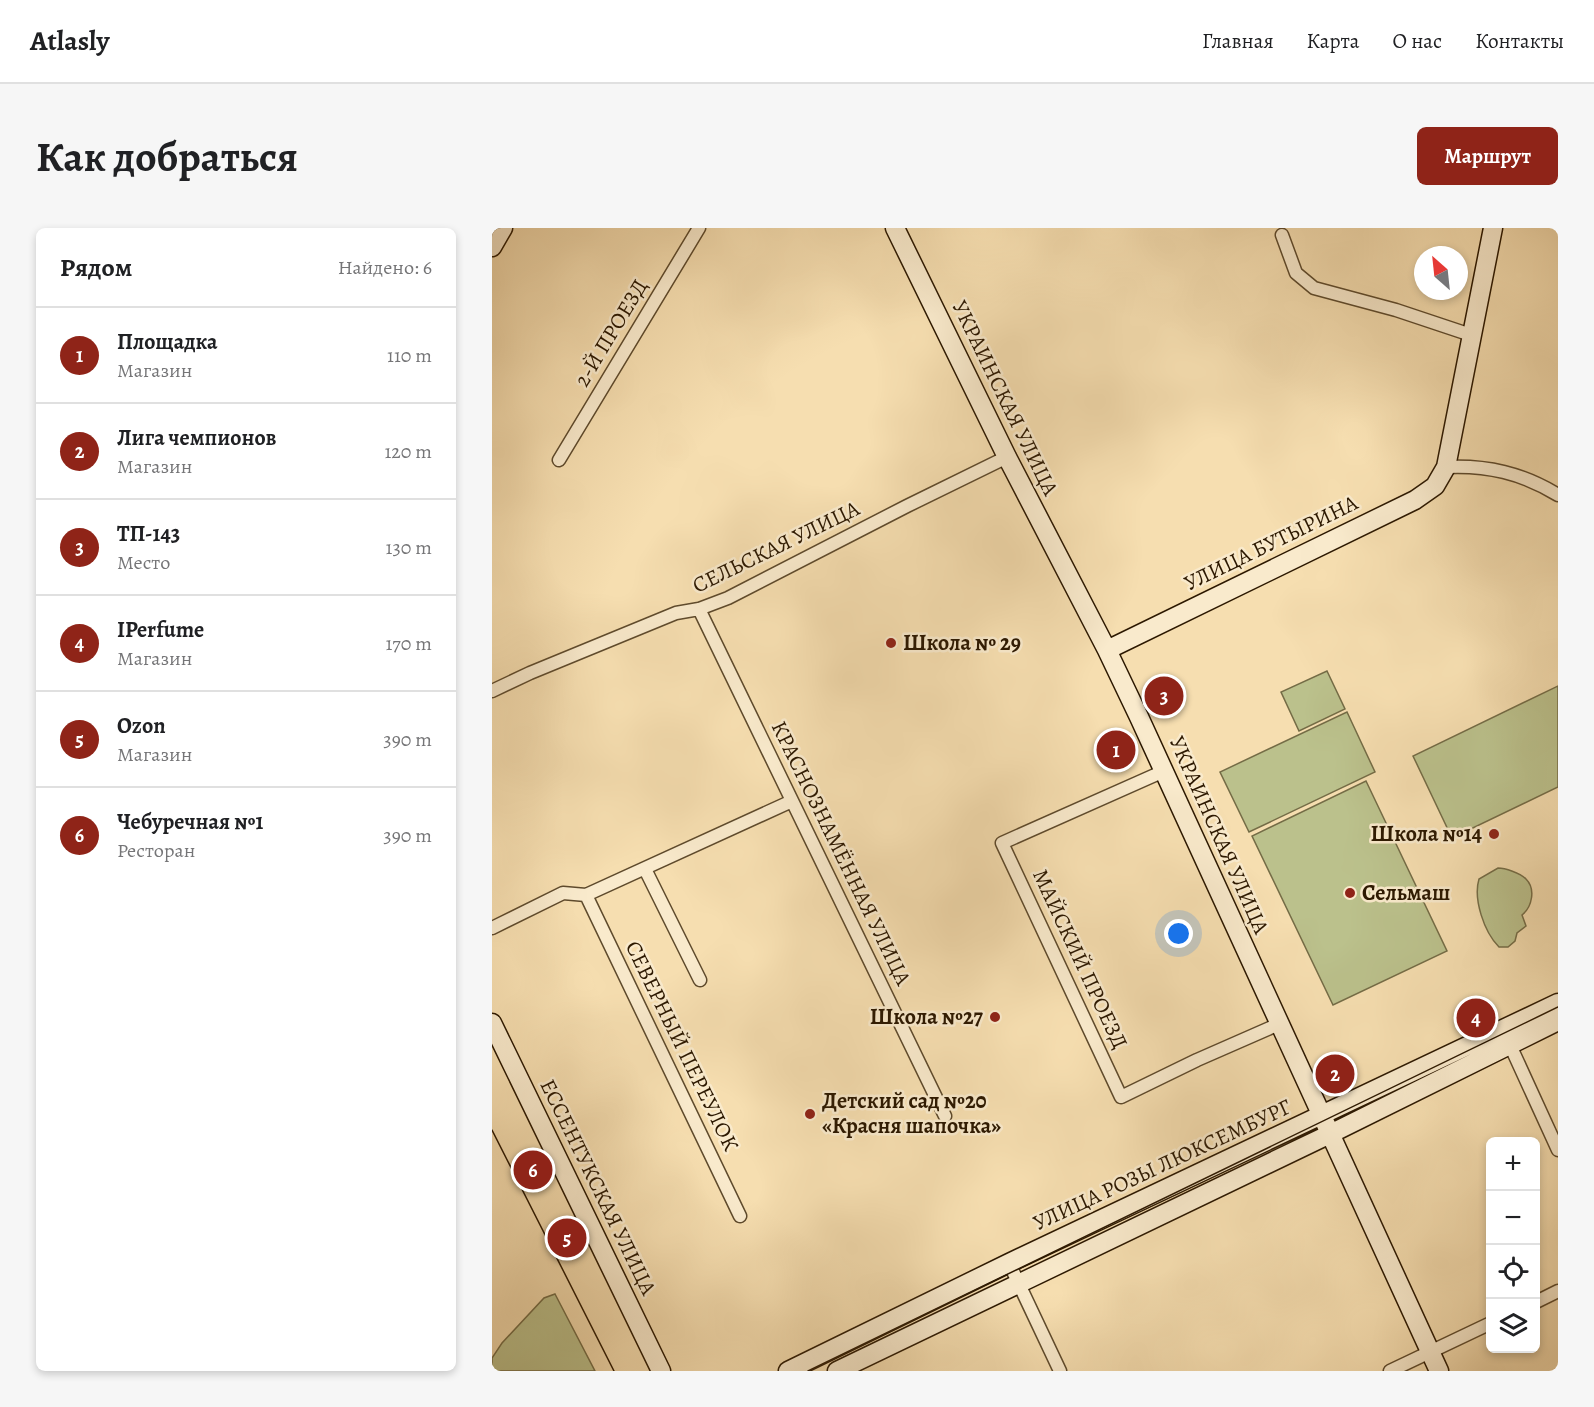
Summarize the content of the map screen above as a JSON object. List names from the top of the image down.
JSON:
{
  "streets": {
    "street": [
      "2-Й ПРОЕЗД",
      "УКРАИНСКАЯ УЛИЦА",
      "УЛИЦА БУТЫРИНА",
      "СЕЛЬСКАЯ УЛИЦА",
      "КРАСНОЗНАМЁННАЯ УЛИЦА",
      "МАЙСКИЙ ПРОЕЗД",
      "СЕВЕРНЫЙ ПЕРЕУЛОК",
      "УЛИЦА РОЗЫ ЛЮКСЕМБУРГ",
      "ЕССЕНТУКСКАЯ УЛИЦА"
    ]
  },
  "crossings": [
    ["УКРАИНСКАЯ УЛИЦА", "УЛИЦА БУТЫРИНА"],
    ["УКРАИНСКАЯ УЛИЦА", "СЕЛЬСКАЯ УЛИЦА"],
    ["УКРАИНСКАЯ УЛИЦА", "МАЙСКИЙ ПРОЕЗД"],
    ["УКРАИНСКАЯ УЛИЦА", "УЛИЦА РОЗЫ ЛЮКСЕМБУРГ"],
    ["СЕЛЬСКАЯ УЛИЦА", "КРАСНОЗНАМЁННАЯ УЛИЦА"]
  ],
  "places": [
    "Школа № 29",
    "Школа №14",
    "Сельмаш",
    "Школа №27",
    "Детский сад №20 «Красня шапочка»"
  ],
  "north": "top left",
  "page": {
    "header": "Atlasly",
    "nav": [
      "Главная",
      "Карта",
      "О нас",
      "Контакты"
    ],
    "buttons": "Маршрут",
    "title": "Как добраться",
    "heading": ["Рядом", "Найдено: 6"],
    "list": [
      {
        "mark": "1",
        "name": "Площадка",
        "note": "Магазин",
        "value": "110 m"
      },
      {
        "mark": "2",
        "name": "Лига чемпионов",
        "note": "Магазин",
        "value": "120 m"
      },
      {
        "mark": "3",
        "name": "ТП-143",
        "note": "Место",
        "value": "130 m"
      },
      {
        "mark": "4",
        "name": "IPerfume",
        "note": "Магазин",
        "value": "170 m"
      },
      {
        "mark": "5",
        "name": "Ozon",
        "note": "Магазин",
        "value": "390 m"
      },
      {
        "mark": "6",
        "name": "Чебуречная №1",
        "note": "Ресторан",
        "value": "390 m"
      }
    ],
    "pins": [
      "3",
      "1",
      "4",
      "2",
      "6",
      "5"
    ],
    "map_buttons": ["+", "−"]
  }
}
